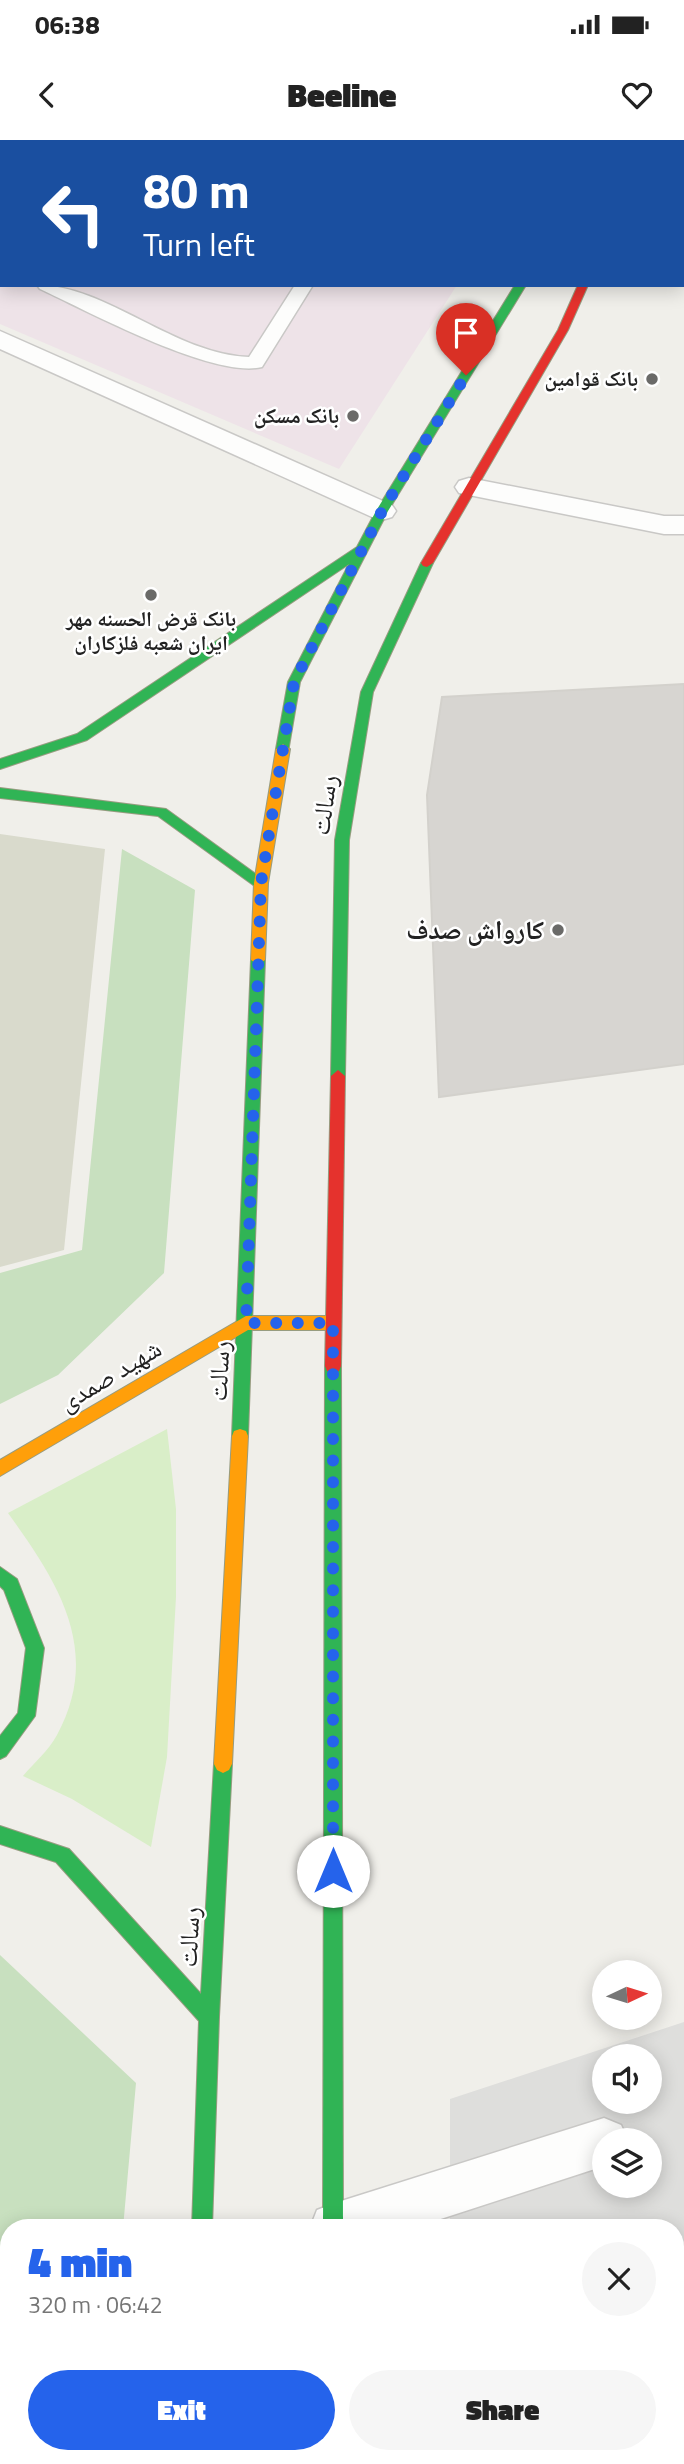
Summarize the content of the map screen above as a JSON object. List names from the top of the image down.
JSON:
{
  "streets": {
    "main road": ["رسالت", "شهید صمدی"]
  },
  "crossings": [
    ["رسالت", "شهید صمدی"]
  ],
  "places": [
    "بانک قوامین",
    "بانک مسکن",
    "بانک قرض الحسنه مهر ایران شعبه فلزکاران",
    "کارواش صدف"
  ],
  "north": "right",
  "page": {
    "status": "06:38",
    "header": "Beeline",
    "turn": ["80 m", "Turn left"],
    "heading": ["4 min", "320 m · 06:42"],
    "buttons": ["Exit", "Share"]
  }
}
